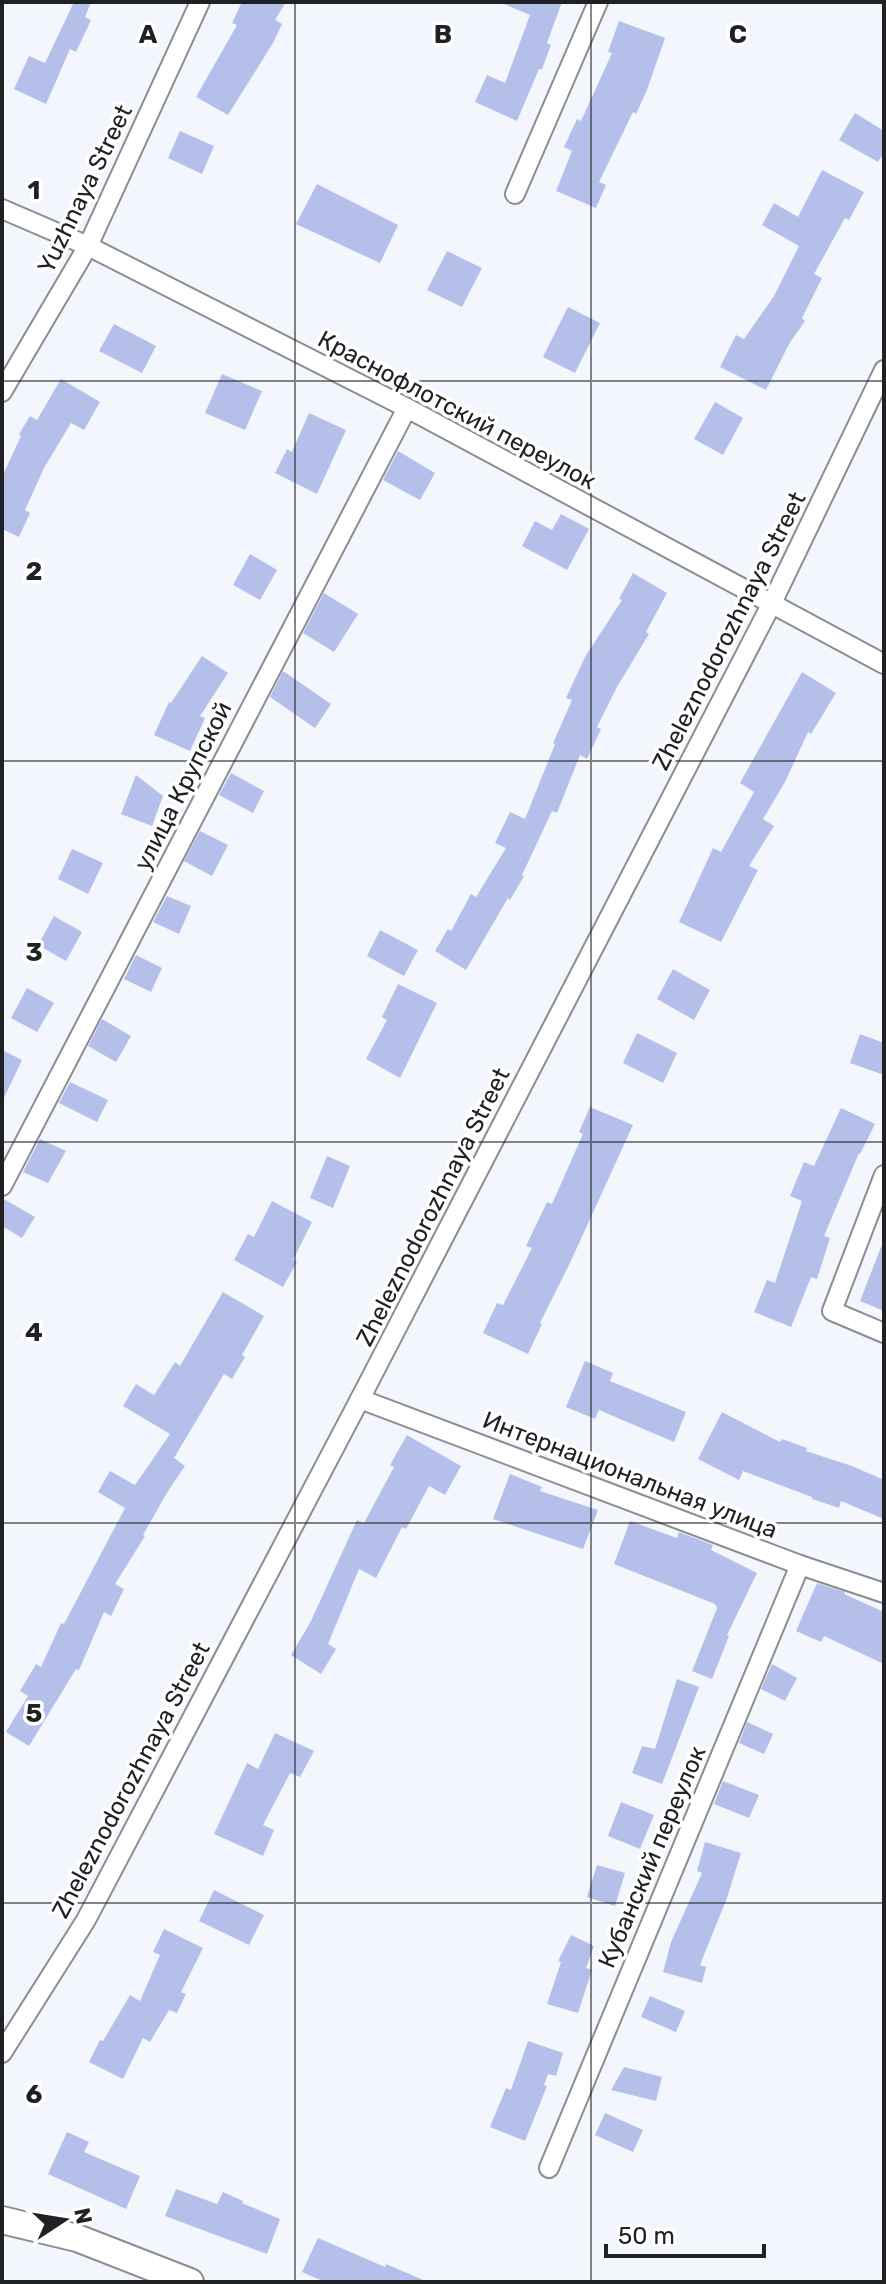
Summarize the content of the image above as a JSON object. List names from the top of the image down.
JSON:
{
  "streets": {
    "street": [
      "Yuzhnaya Street",
      "Краснофлотский переулок",
      "Zheleznodorozhnaya Street",
      "улица Крупской",
      "Интернациональная улица",
      "Кубанский переулок"
    ]
  },
  "crossings": [
    ["Yuzhnaya Street", "Краснофлотский переулок"],
    ["Краснофлотский переулок", "Zheleznodorozhnaya Street"],
    ["Краснофлотский переулок", "улица Крупской"],
    ["Zheleznodorozhnaya Street", "Интернациональная улица"],
    ["Интернациональная улица", "Кубанский переулок"]
  ],
  "scale_bar": "50 m",
  "north": "right",
  "grid": {
    "columns": ["A", "B", "C"],
    "rows": [
      "1",
      "2",
      "3",
      "4",
      "5",
      "6"
    ]
  }
}
